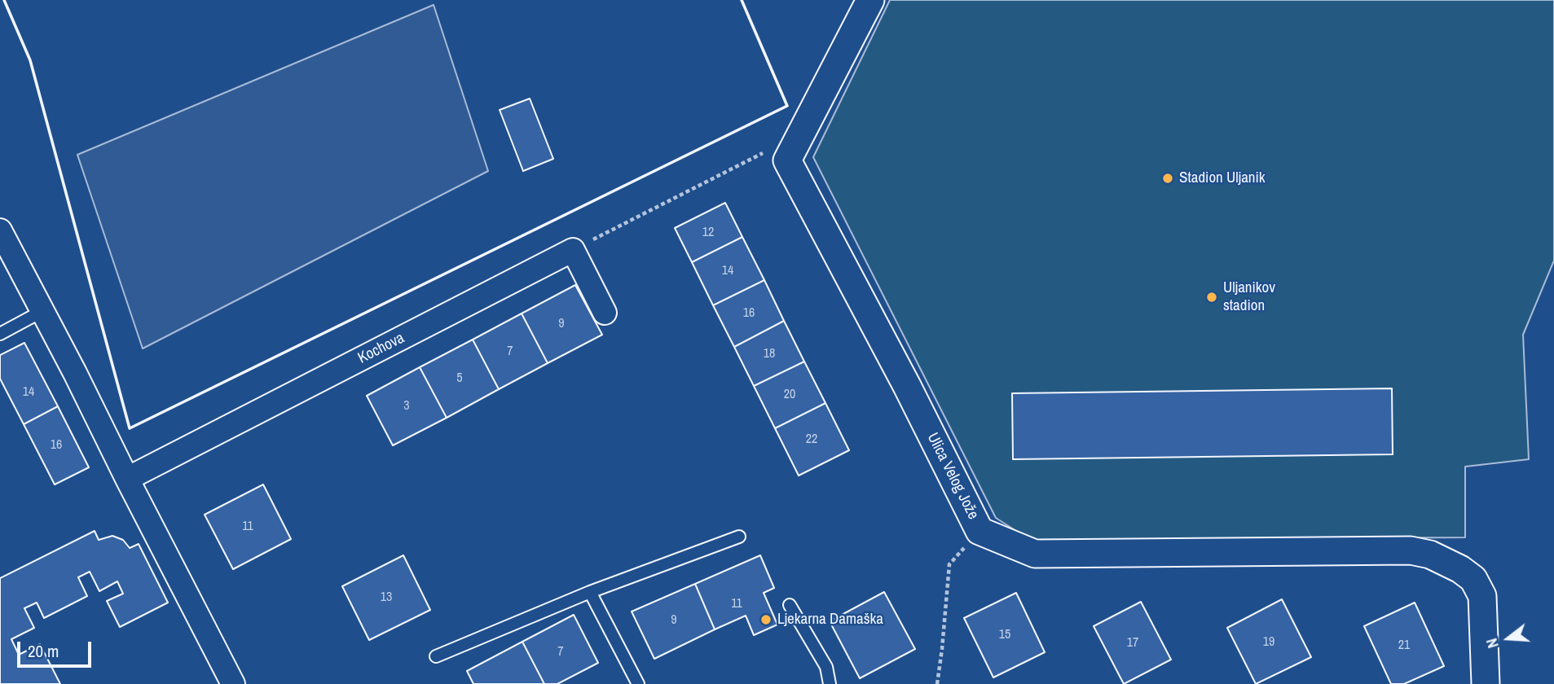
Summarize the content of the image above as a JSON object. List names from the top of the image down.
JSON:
{
  "streets": {
    "street": ["Kochova", "Ulica Velog Jože"]
  },
  "places": ["Stadion Uljanik", "Uljanikov stadion", "Ljekarna Damaška"],
  "house_numbers": [
    "12",
    "14",
    "16",
    "9",
    "7",
    "18",
    "5",
    "14",
    "20",
    "3",
    "22",
    "16",
    "11",
    "13",
    "11",
    "9",
    "15",
    "19",
    "17",
    "21",
    "7"
  ],
  "scale_bar": "20 m",
  "north": "left"
}
